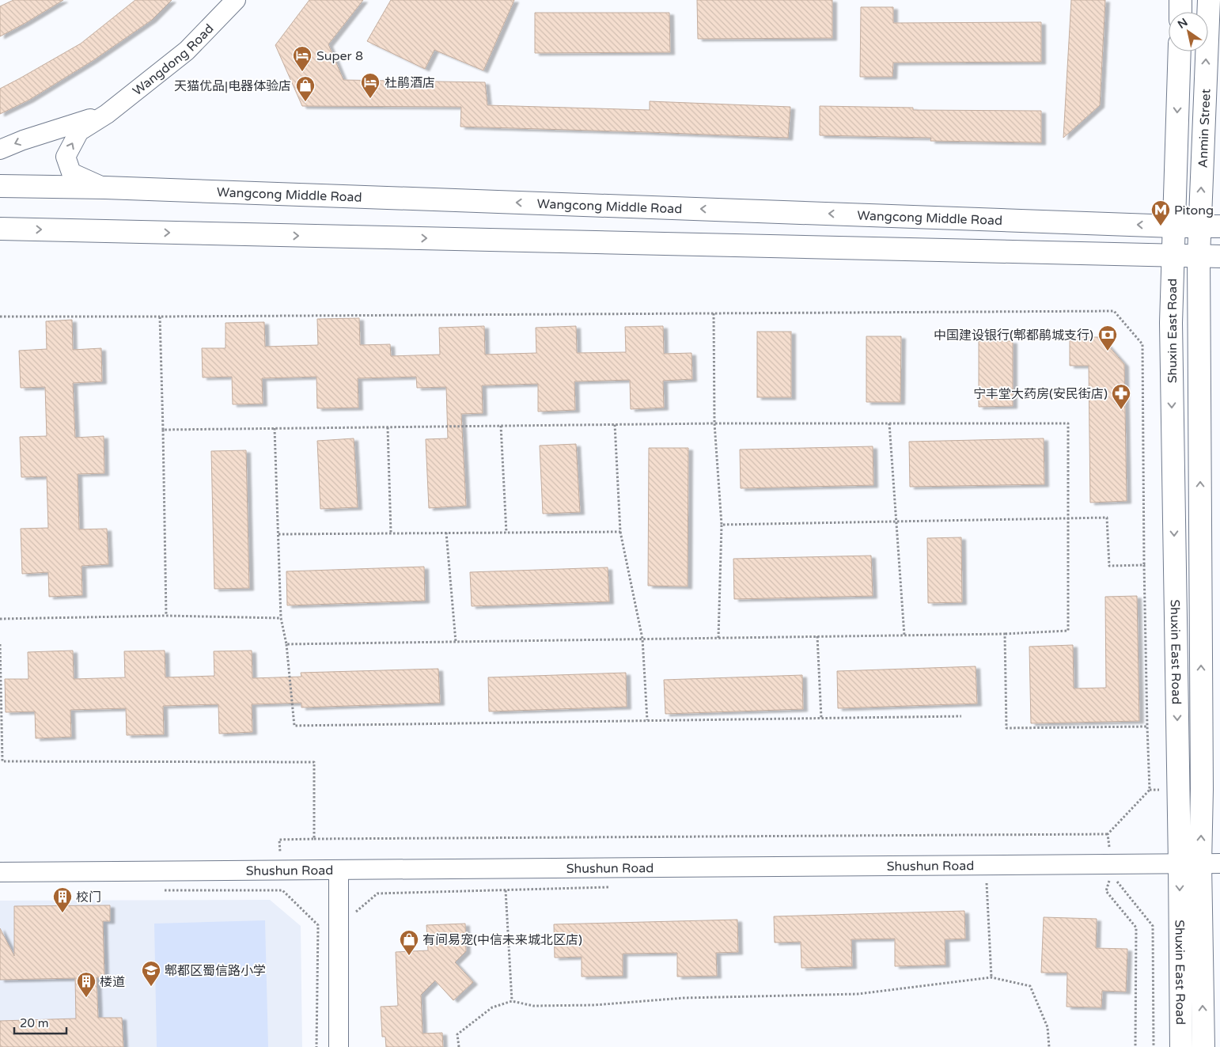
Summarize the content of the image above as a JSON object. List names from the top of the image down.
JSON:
{
  "streets": {
    "main road": ["Anmin Street", "Wangcong Middle Road", "Shuxin East Road"],
    "street": ["Wangdong Road", "Shushun Road"]
  },
  "crossings": [
    ["Wangdong Road", "Wangcong Middle Road"],
    ["Anmin Street", "Wangcong Middle Road"],
    ["Anmin Street", "Shuxin East Road"],
    ["Shuxin East Road", "Shushun Road"]
  ],
  "places": {
    "hotel": ["Super 8", "杜鹃酒店"],
    "shop": ["天猫优品|电器体验店", "有间易宠(中信未来城北区店)"],
    "metro station": ["Pitong"],
    "bank": ["中国建设银行(郫都鹃城支行)"],
    "pharmacy": ["宁丰堂大药房(安民街店)"],
    "building": ["校门", "楼道"],
    "school or university": ["郫都区蜀信路小学"]
  },
  "scale_bar": "20 m",
  "north": "top left"
}
